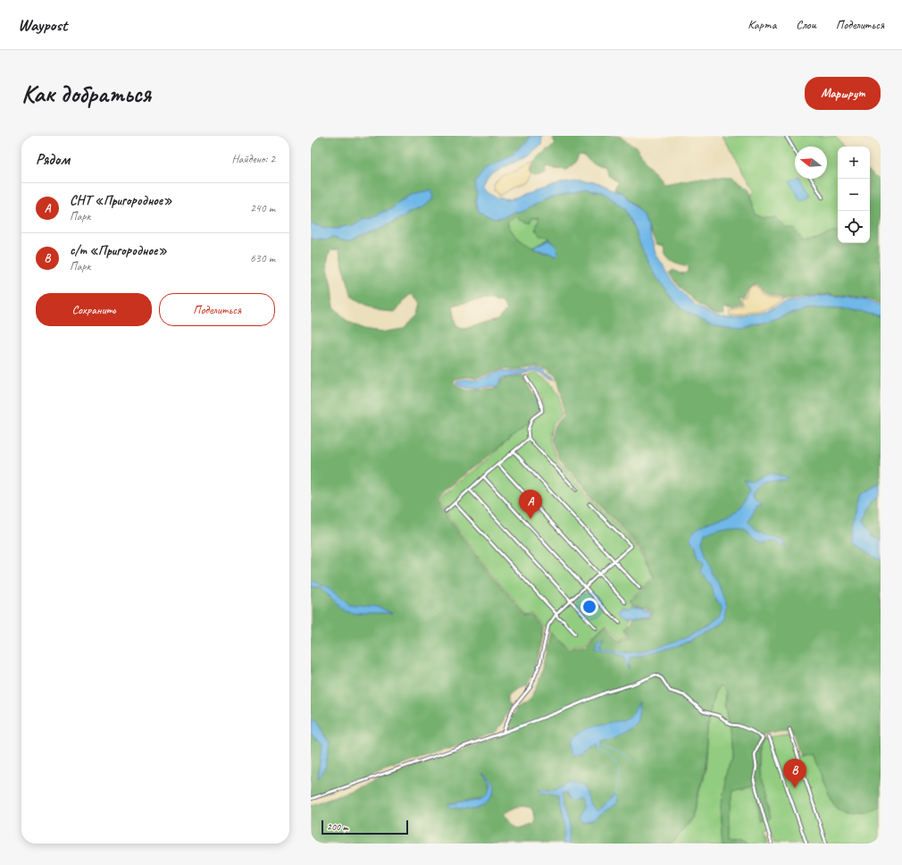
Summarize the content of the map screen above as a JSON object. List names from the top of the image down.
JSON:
{
  "scale_bar": "200 m",
  "north": "left",
  "page": {
    "header": "Waypost",
    "nav": ["Карта", "Слои", "Поделиться"],
    "buttons": [
      "Маршрут",
      ["Сохранить", "Поделиться"]
    ],
    "title": "Как добраться",
    "heading": ["Рядом", "Найдено: 2"],
    "map_buttons": ["+", "−"],
    "list": [
      {
        "mark": "A",
        "name": "СНТ «Пригородное»",
        "note": "Парк",
        "value": "240 m"
      },
      {
        "mark": "B",
        "name": "с/т «Пригородное»",
        "note": "Парк",
        "value": "630 m"
      }
    ],
    "pins": ["A", "B"],
    "scale": "200 m"
  }
}
